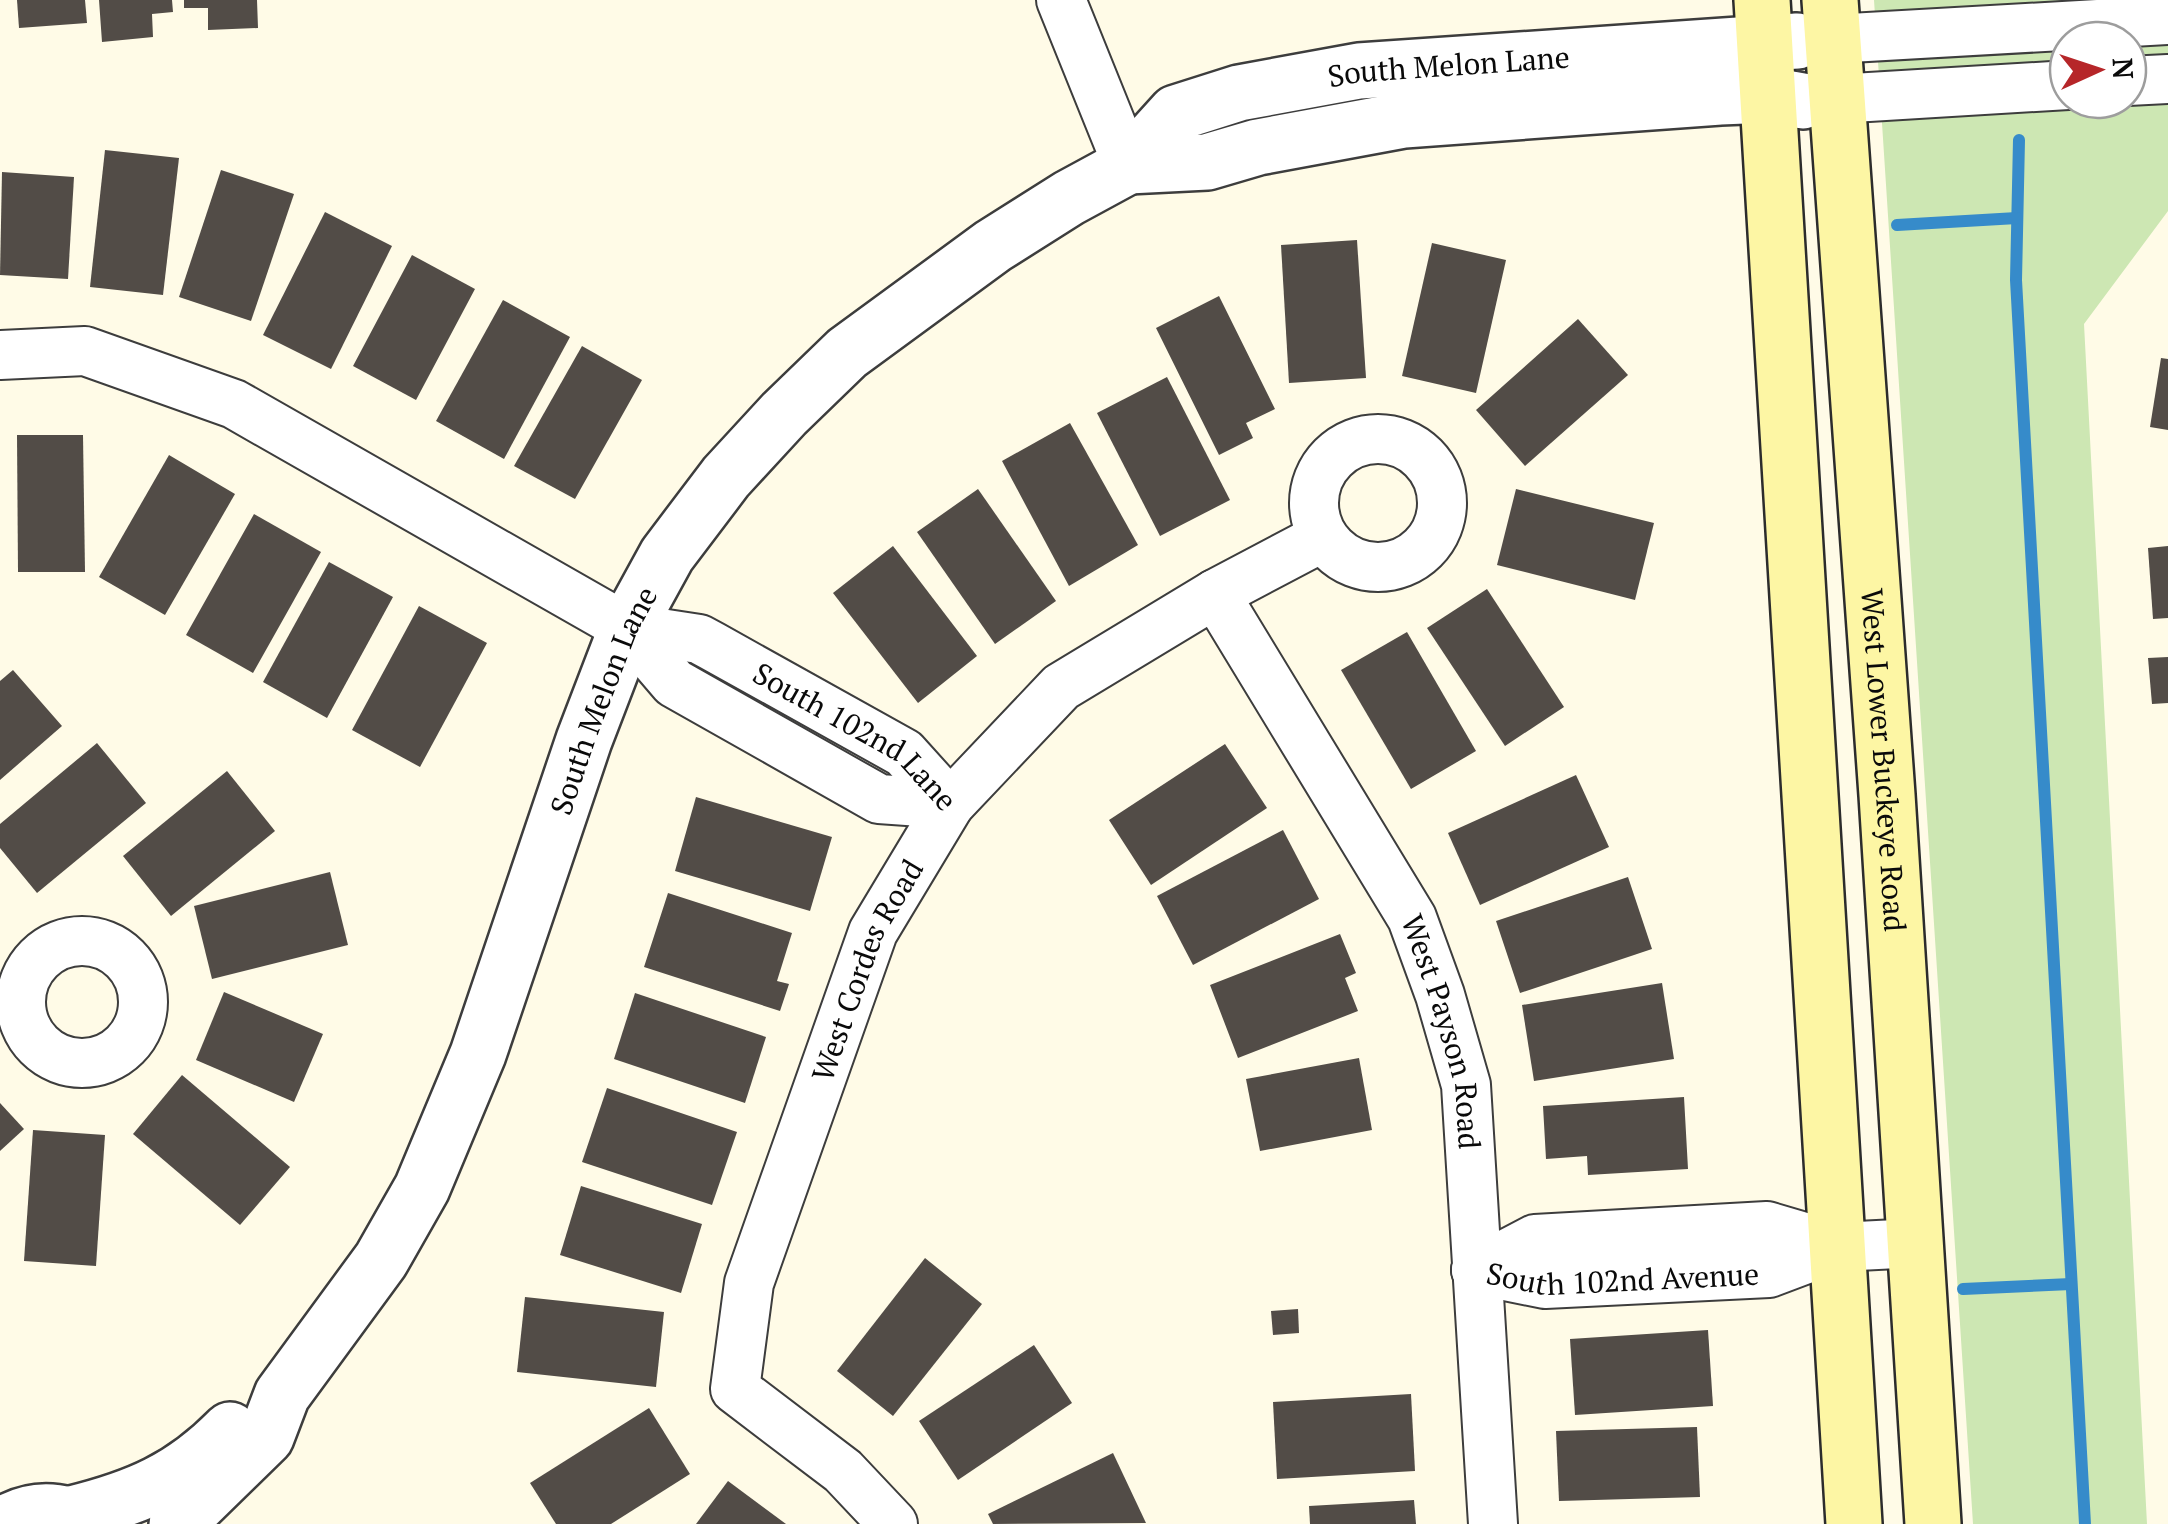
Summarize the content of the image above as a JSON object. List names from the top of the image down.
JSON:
{
  "streets": {
    "main road": ["West Lower Buckeye Road"],
    "street": [
      "South Melon Lane",
      "South 102nd Lane",
      "West Cordes Road",
      "West Payson Road",
      "South 102nd Avenue"
    ]
  },
  "crossings": [
    ["South Melon Lane", "South 102nd Lane"],
    ["South Melon Lane", "West Lower Buckeye Road"],
    ["South 102nd Lane", "West Cordes Road"],
    ["West Lower Buckeye Road", "South 102nd Avenue"],
    ["West Cordes Road", "West Payson Road"],
    ["West Payson Road", "South 102nd Avenue"]
  ],
  "north": "right"
}
